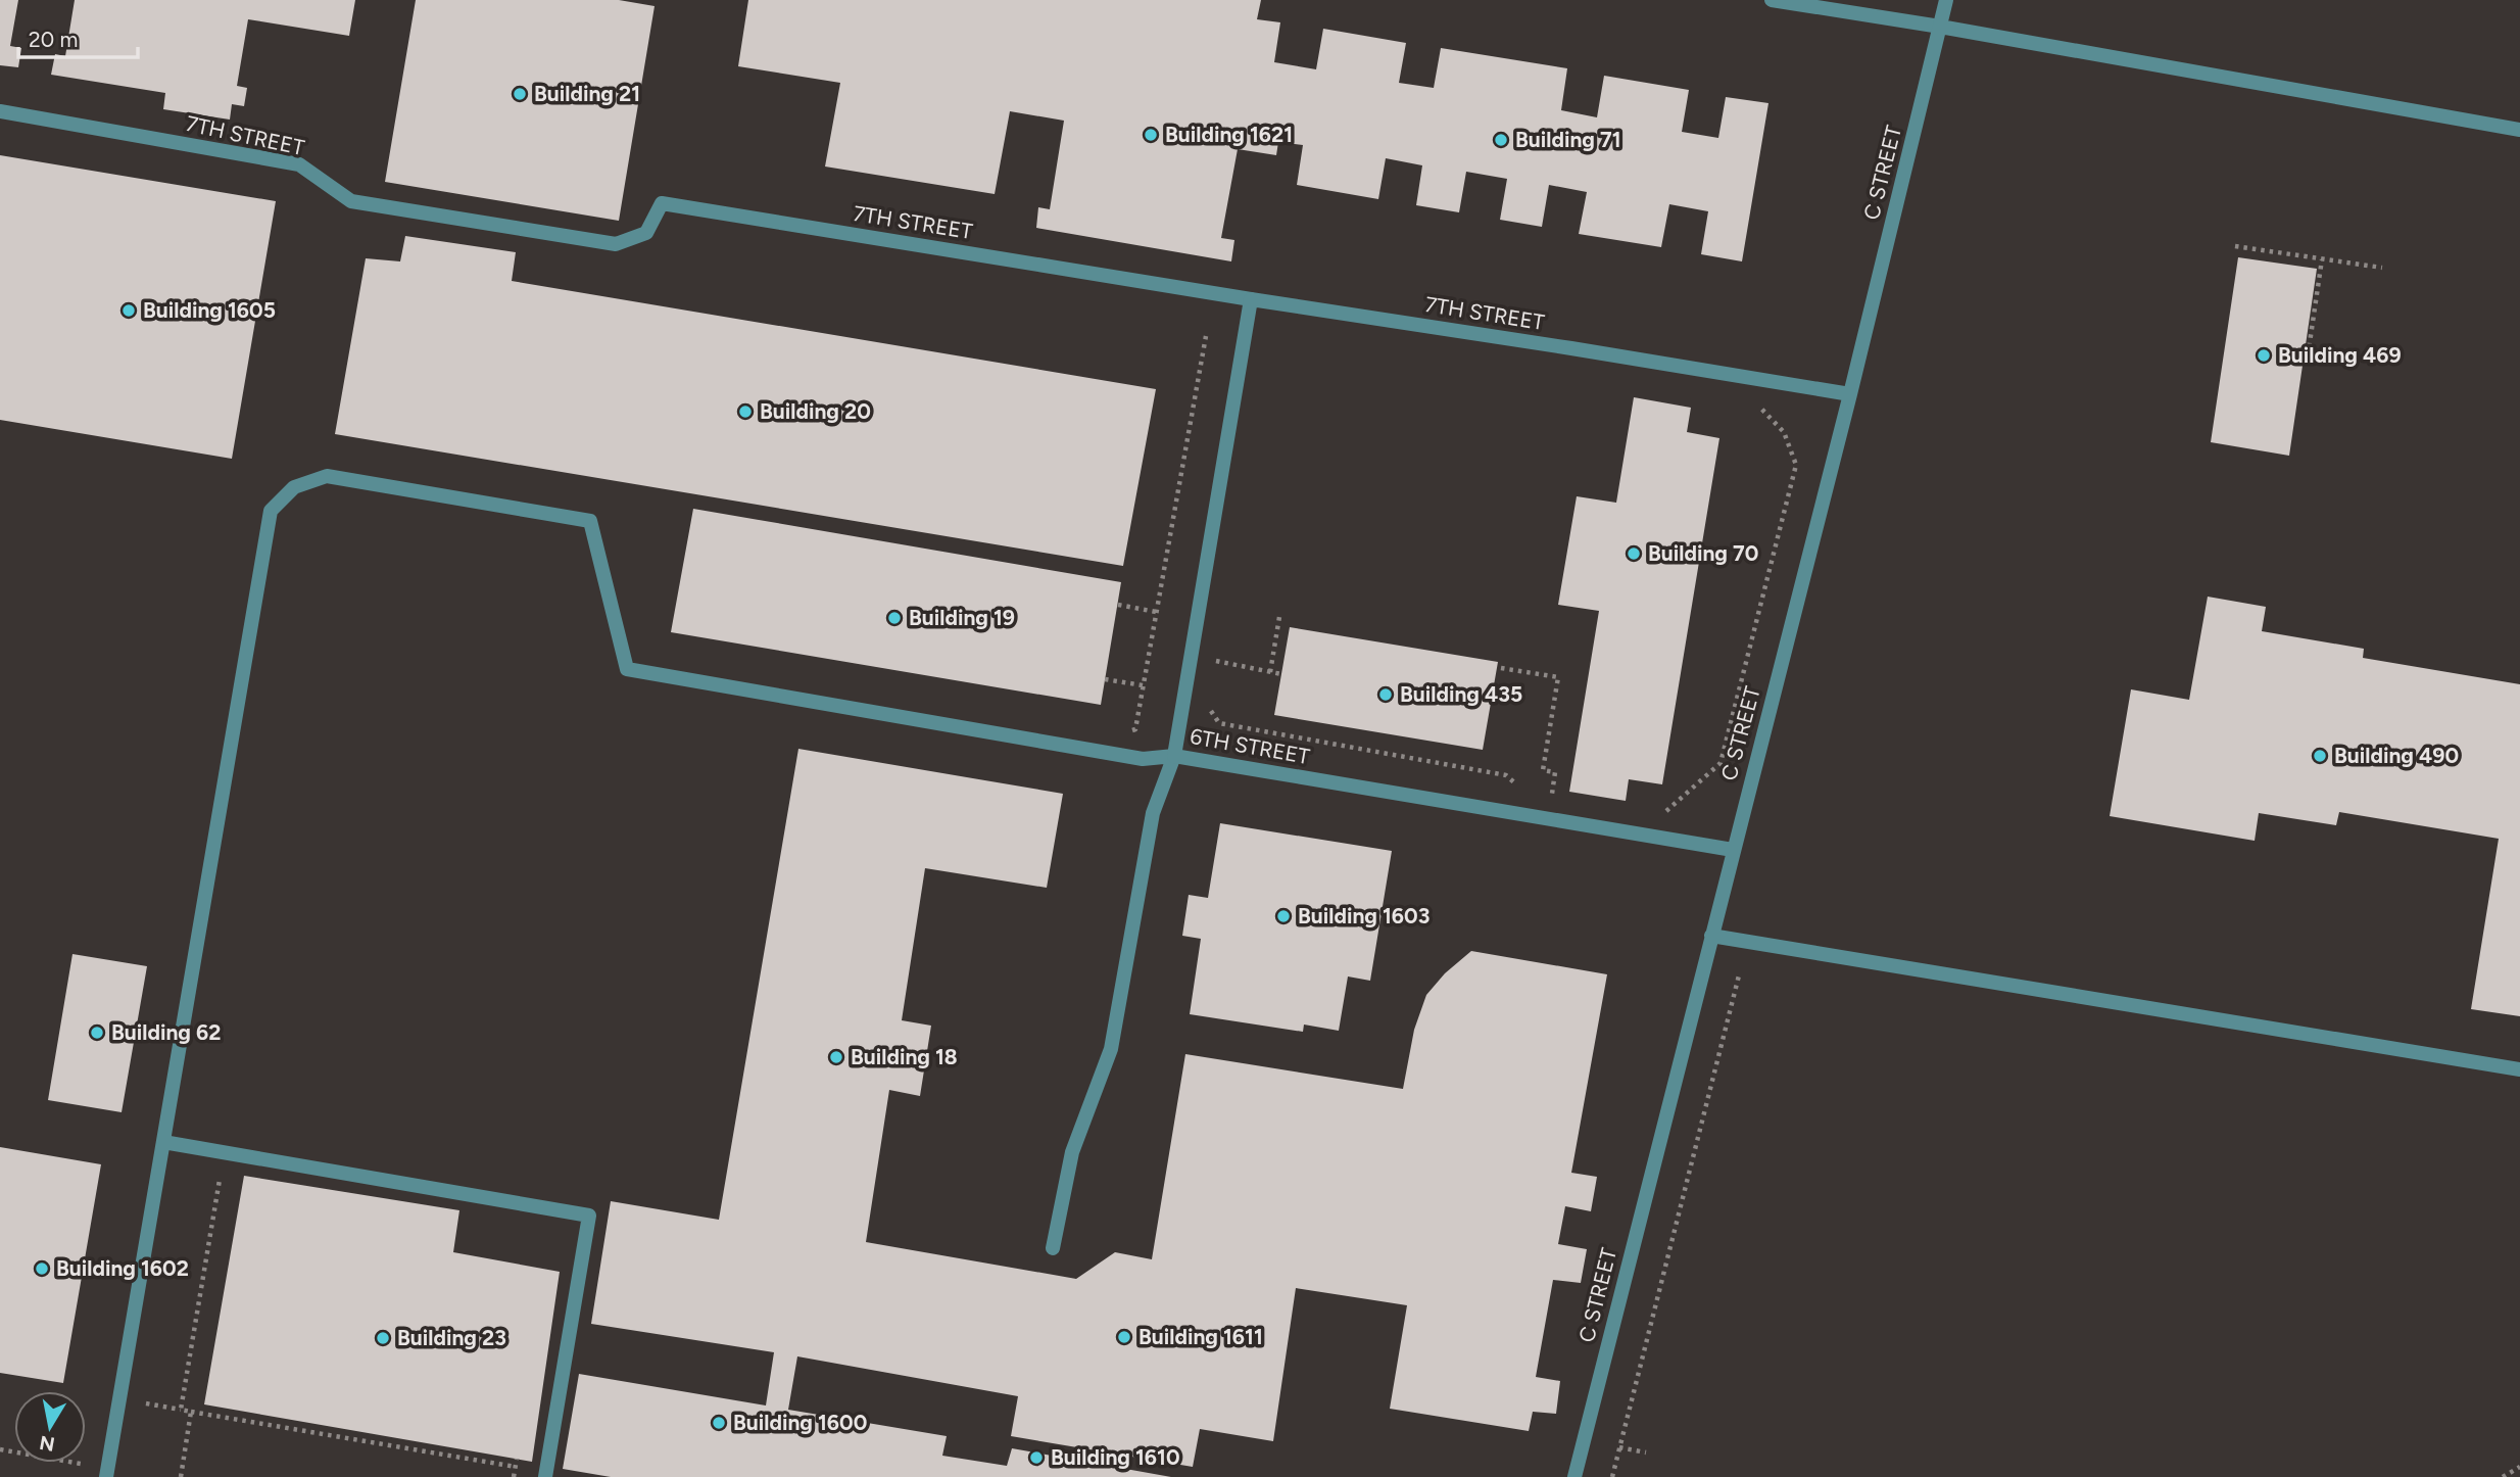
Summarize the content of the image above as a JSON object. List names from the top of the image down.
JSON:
{
  "streets": {
    "street": ["7TH STREET", "C STREET", "6TH STREET"]
  },
  "crossings": [
    ["7TH STREET", "C STREET"],
    ["7TH STREET", "6TH STREET"],
    ["C STREET", "6TH STREET"]
  ],
  "places": [
    "Building 21",
    "Building 1621",
    "Building 71",
    "Building 1605",
    "Building 469",
    "Building 20",
    "Building 70",
    "Building 19",
    "Building 435",
    "Building 490",
    "Building 1603",
    "Building 62",
    "Building 18",
    "Building 1602",
    "Building 1611",
    "Building 23",
    "Building 1600",
    "Building 1610"
  ],
  "scale_bar": "20 m",
  "north": "bottom"
}
